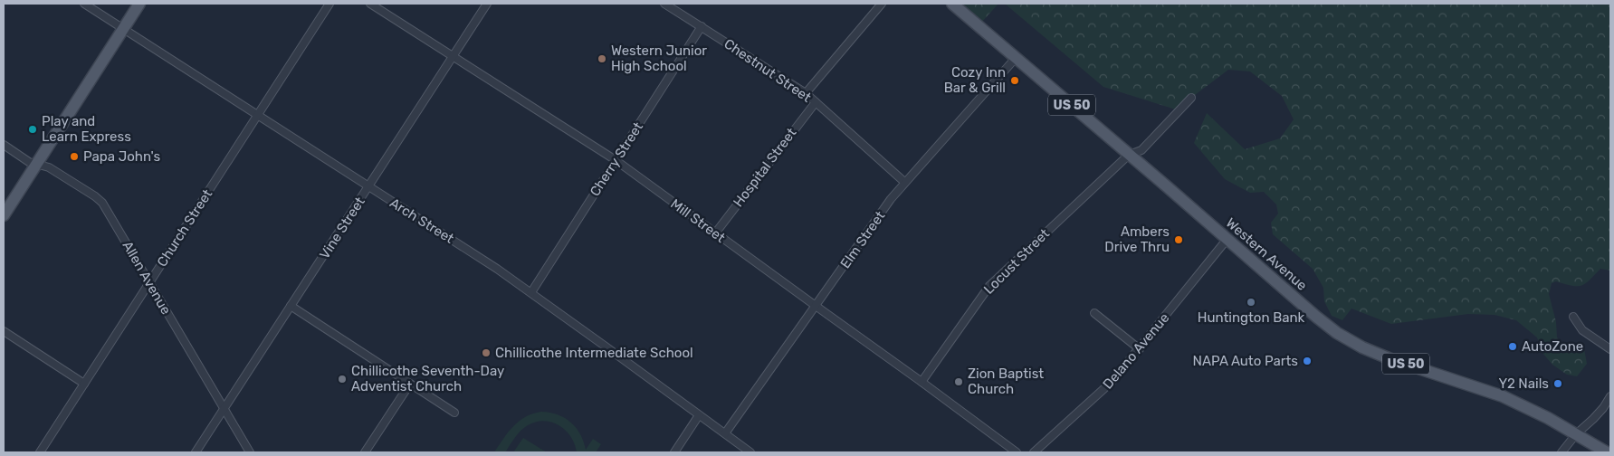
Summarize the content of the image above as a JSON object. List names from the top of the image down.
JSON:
{
  "streets": {
    "main road": ["US 50", "Western Avenue"],
    "street": [
      "Chestnut Street",
      "Cherry Street",
      "Hospital Street",
      "Arch Street",
      "Mill Street",
      "Church Street",
      "Vine Street",
      "Elm Street",
      "Locust Street",
      "Allen Avenue",
      "Delano Avenue"
    ]
  },
  "crossings": [
    ["Chestnut Street", "Cherry Street"],
    ["Chestnut Street", "Hospital Street"],
    ["Chestnut Street", "Elm Street"],
    ["Cherry Street", "Arch Street"],
    ["Cherry Street", "Mill Street"],
    ["Hospital Street", "Mill Street"],
    ["Arch Street", "Church Street"],
    ["Arch Street", "Vine Street"],
    ["Arch Street", "Elm Street"],
    ["Mill Street", "Vine Street"],
    ["Mill Street", "Elm Street"],
    ["Mill Street", "Locust Street"],
    ["Church Street", "Allen Avenue"],
    ["Vine Street", "Allen Avenue"],
    ["Elm Street", "Western Avenue"],
    ["Western Avenue", "Locust Street"],
    ["Western Avenue", "Delano Avenue"]
  ],
  "places": [
    "Western Junior High School",
    "Cozy Inn Bar & Grill",
    "Play and Learn Express",
    "Papa John's",
    "Ambers Drive Thru",
    "Huntington Bank",
    "AutoZone",
    "Chillicothe Intermediate School",
    "NAPA Auto Parts",
    "Chillicothe Seventh-Day Adventist Church",
    "Zion Baptist Church",
    "Y2 Nails"
  ]
}
